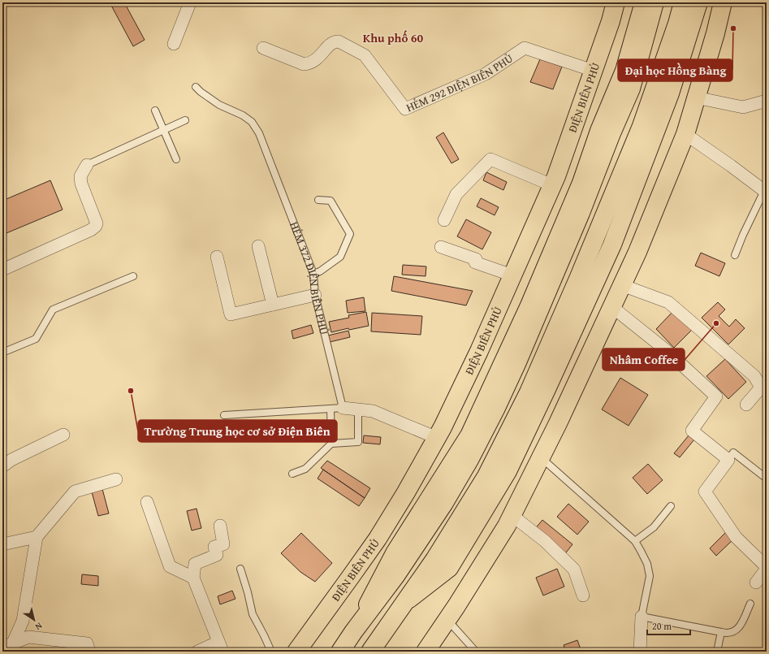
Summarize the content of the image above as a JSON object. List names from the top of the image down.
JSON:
{
  "streets": {
    "main road": ["ĐIỆN BIÊN PHỦ"],
    "street": ["HẺM 292 ĐIỆN BIÊN PHỦ"],
    "lane": ["HẺM 372 ĐIỆN BIÊN PHỦ"]
  },
  "crossings": [
    ["HẺM 292 ĐIỆN BIÊN PHỦ", "ĐIỆN BIÊN PHỦ"]
  ],
  "districts": ["Khu phố 60"],
  "places": ["Đại học Hồng Bàng", "Nhâm Coffee", "Trường Trung học cơ sở Điện Biên"],
  "scale_bar": "20 m",
  "north": "bottom right"
}
